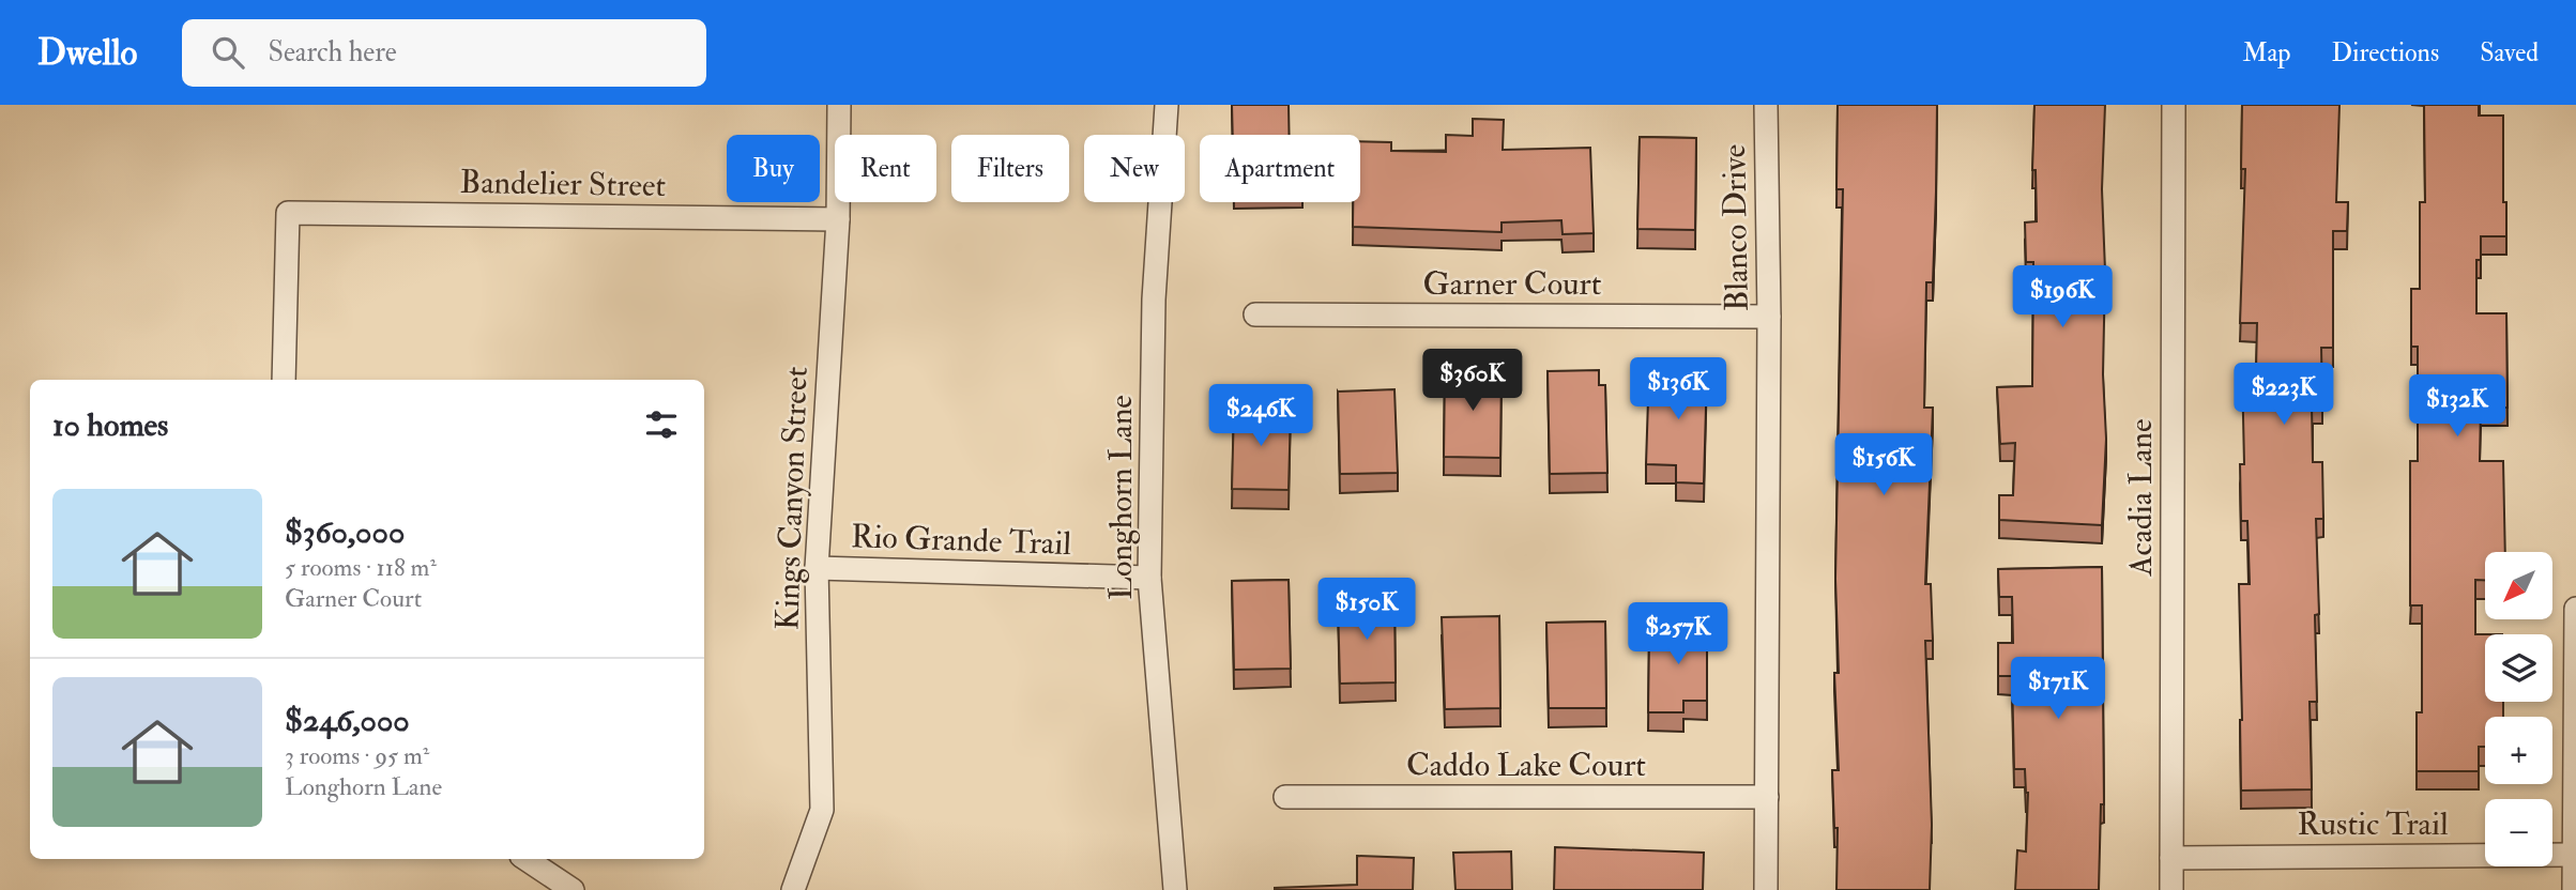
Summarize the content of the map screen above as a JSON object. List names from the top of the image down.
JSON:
{
  "streets": {
    "street": [
      "Bandelier Street",
      "Blanco Drive",
      "Garner Court",
      "Longhorn Lane",
      "Acadia Lane",
      "Kings Canyon Street",
      "Rio Grande Trail",
      "Caddo Lake Court",
      "Rustic Trail"
    ]
  },
  "crossings": [
    ["Bandelier Street", "Kings Canyon Street"],
    ["Blanco Drive", "Garner Court"],
    ["Blanco Drive", "Caddo Lake Court"],
    ["Longhorn Lane", "Rio Grande Trail"],
    ["Acadia Lane", "Rustic Trail"],
    ["Kings Canyon Street", "Rio Grande Trail"]
  ],
  "north": "bottom left",
  "page": {
    "header": "Dwello",
    "search": "Search here",
    "nav": ["Map", "Directions", "Saved"],
    "chip": [
      "Buy",
      "Rent",
      "Filters",
      "New",
      "Apartment"
    ],
    "price": [
      "$196K",
      "$360K",
      "$136K",
      "$223K",
      "$132K",
      "$246K",
      "$156K",
      "$150K",
      "$257K",
      "$171K"
    ],
    "heading": "10 homes",
    "list": [
      {
        "name": "$360,000",
        "note": "5 rooms · 118 m² · Garner Court"
      },
      {
        "name": "$246,000",
        "note": "3 rooms · 95 m² · Longhorn Lane"
      }
    ],
    "map_buttons": ["+", "−"]
  }
}
